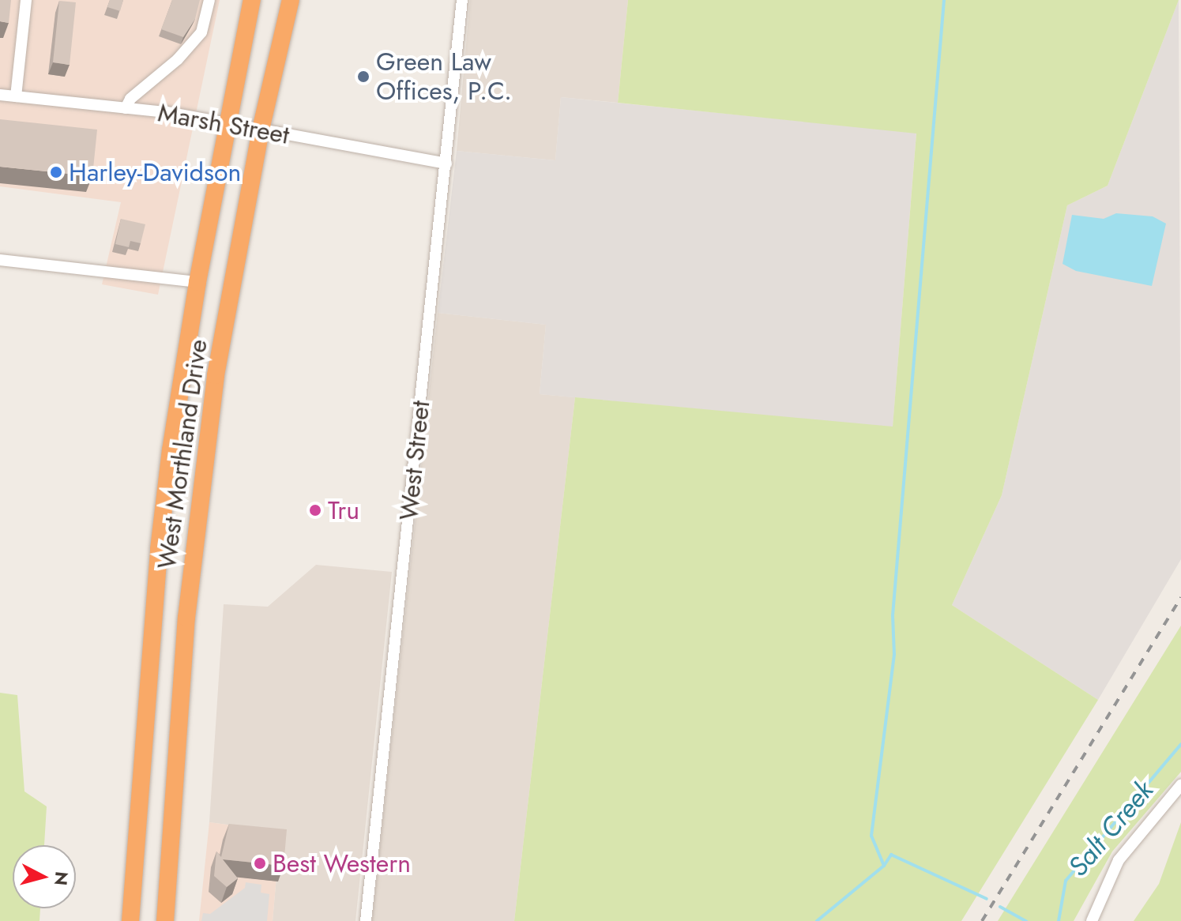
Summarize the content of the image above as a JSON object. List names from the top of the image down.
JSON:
{
  "streets": {
    "highway": ["West Morthland Drive"],
    "street": ["Marsh Street", "West Street"]
  },
  "crossings": [
    ["Marsh Street", "West Morthland Drive"],
    ["Marsh Street", "West Street"]
  ],
  "water": ["Salt Creek"],
  "places": [
    "Green Law Offices, P.C.",
    "Harley-Davidson",
    "Tru",
    "Best Western"
  ],
  "north": "right"
}
